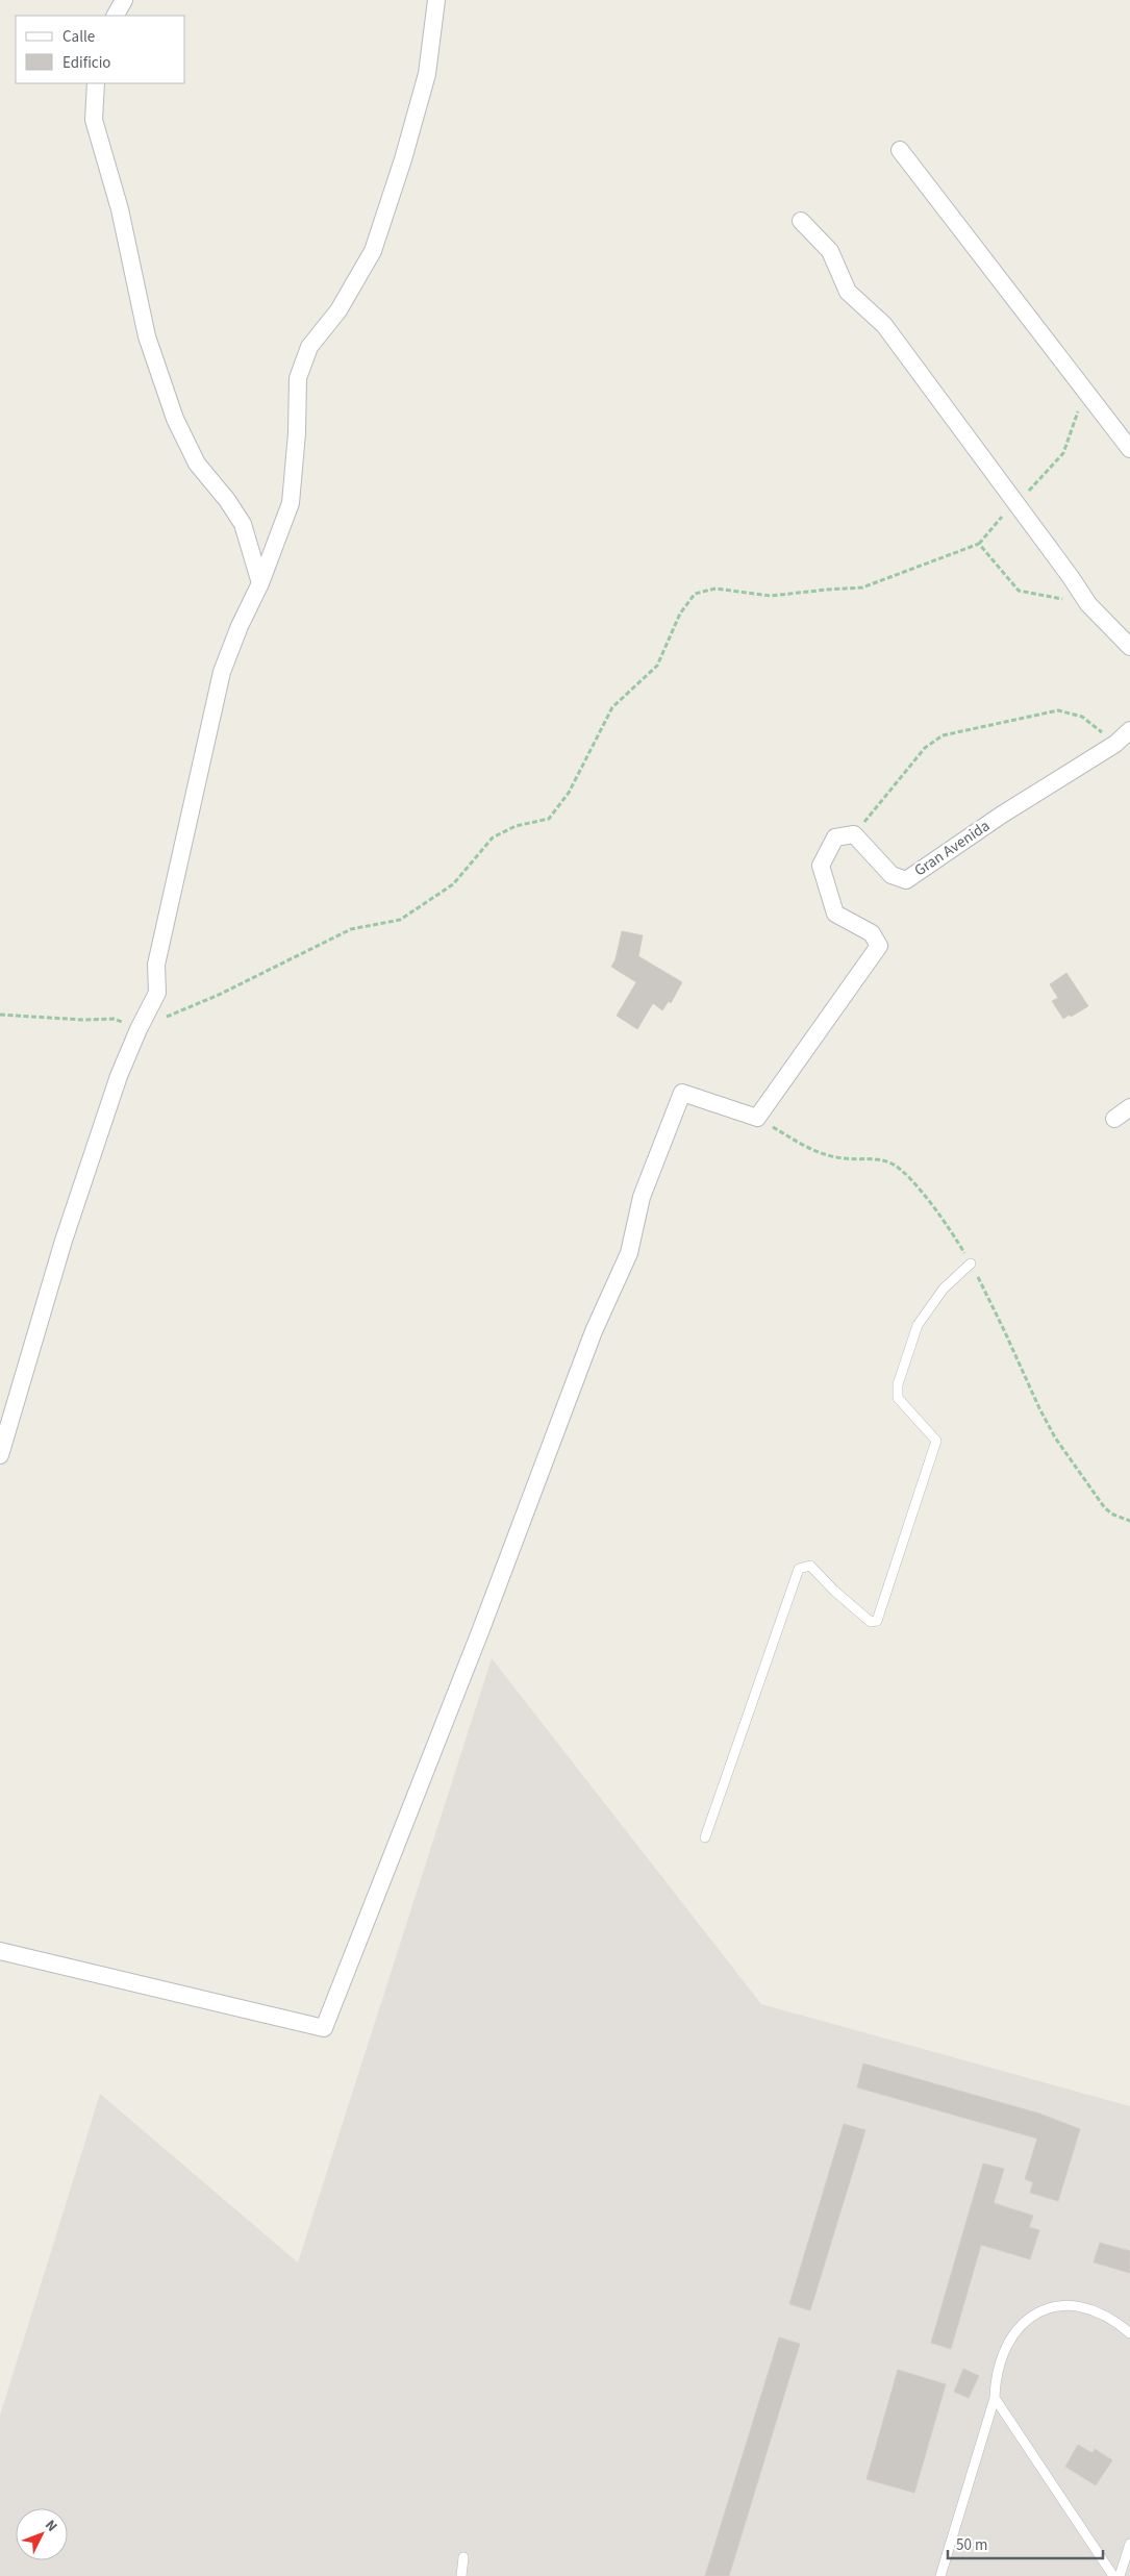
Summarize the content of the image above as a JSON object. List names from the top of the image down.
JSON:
{
  "streets": {
    "street": ["Gran Avenida"]
  },
  "legend": ["Calle", "Edificio"],
  "scale_bar": "50 m",
  "north": "top right"
}
